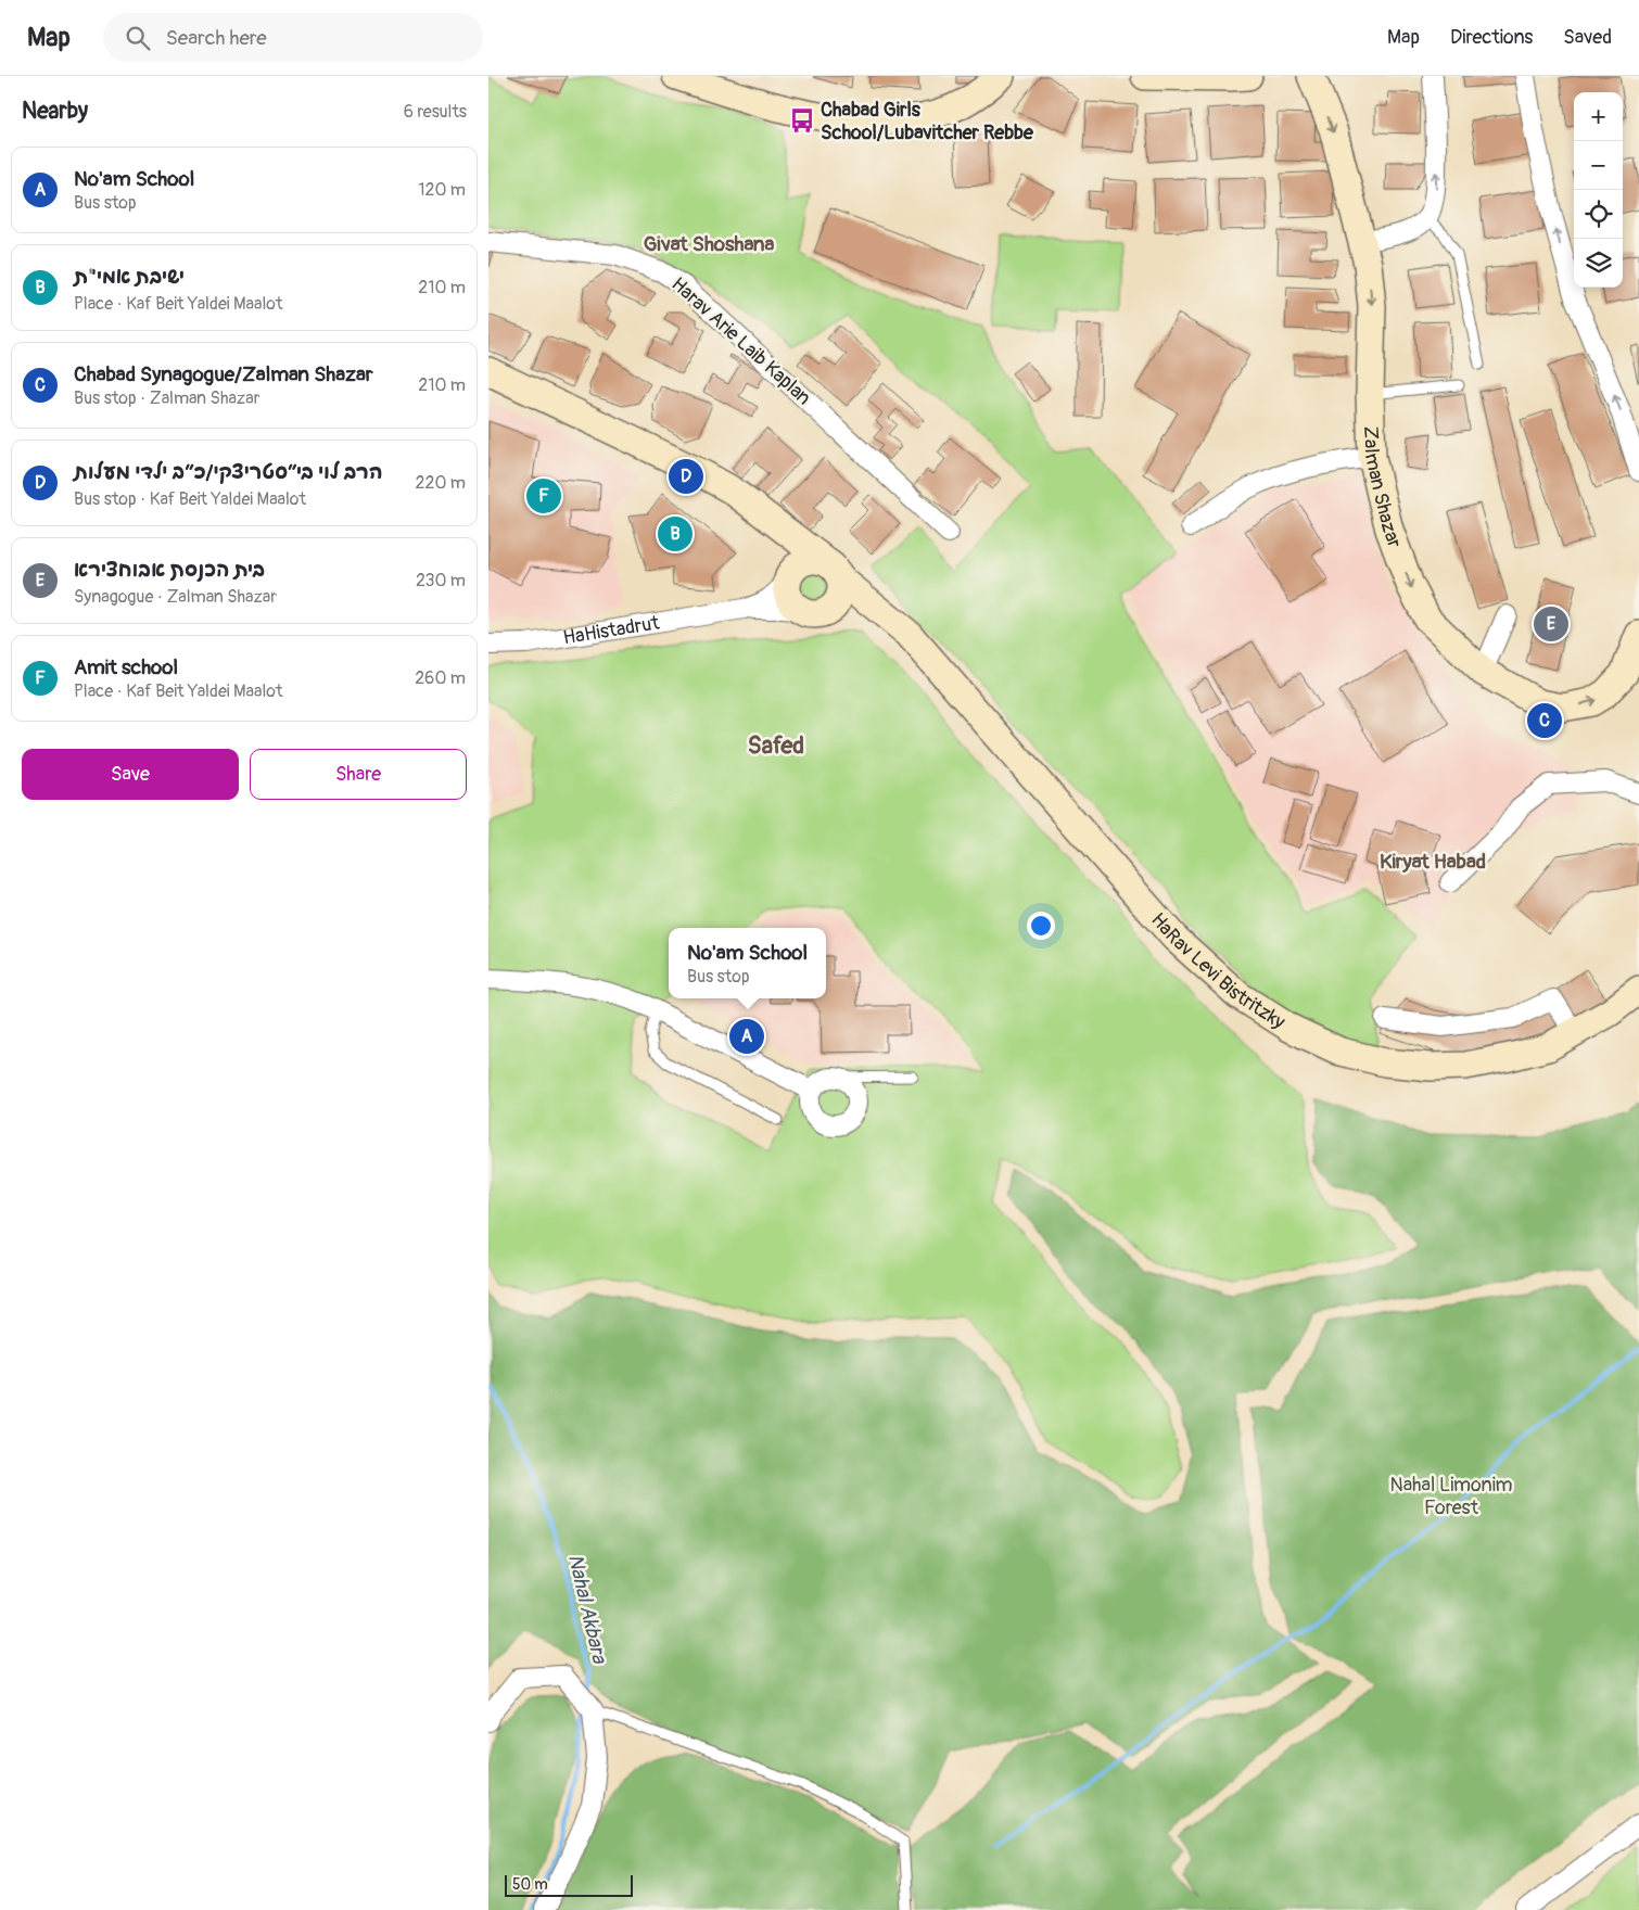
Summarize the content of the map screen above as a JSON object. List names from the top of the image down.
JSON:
{
  "streets": {
    "street": [
      "Harav Arie Laib Kaplan",
      "Zalman Shazar",
      "HaHistadrut",
      "HaRav Levi Bistritzky"
    ]
  },
  "crossings": [
    ["HaHistadrut", "HaRav Levi Bistritzky"]
  ],
  "districts": ["Givat Shoshana", "Safed", "Kiryat Habad"],
  "water": ["Nahal Akbara"],
  "parks": ["Nahal Limonim Forest"],
  "places": {
    "bus stop": ["Chabad Girls School/Lubavitcher Rebbe"]
  },
  "scale_bar": "50 m",
  "page": {
    "header": "Map",
    "search": "Search here",
    "nav": ["Map", "Directions", "Saved"],
    "heading": ["Nearby", "6 results"],
    "map_buttons": ["+", "−"],
    "list": [
      {
        "mark": "A",
        "name": "No'am School",
        "note": "Bus stop",
        "value": "120 m"
      },
      {
        "mark": "B",
        "name": "ישיבת אמי\"ת",
        "note": "Place · Kaf Beit Yaldei Maalot",
        "value": "210 m"
      },
      {
        "mark": "C",
        "name": "Chabad Synagogue/Zalman Shazar",
        "note": "Bus stop · Zalman Shazar",
        "value": "210 m"
      },
      {
        "mark": "D",
        "name": "הרב לוי בי״סטריצקי/כ״ב ילדי מעלות",
        "note": "Bus stop · Kaf Beit Yaldei Maalot",
        "value": "220 m"
      },
      {
        "mark": "E",
        "name": "בית הכנסת אבוחצירא",
        "note": "Synagogue · Zalman Shazar",
        "value": "230 m"
      },
      {
        "mark": "F",
        "name": "Amit school",
        "note": "Place · Kaf Beit Yaldei Maalot",
        "value": "260 m"
      }
    ],
    "pins": [
      "D",
      "F",
      "B",
      "E",
      "C",
      "A"
    ],
    "buttons": ["Save", "Share"],
    "popup": ["No'am School", "Bus stop"],
    "scale": "50 m"
  }
}
